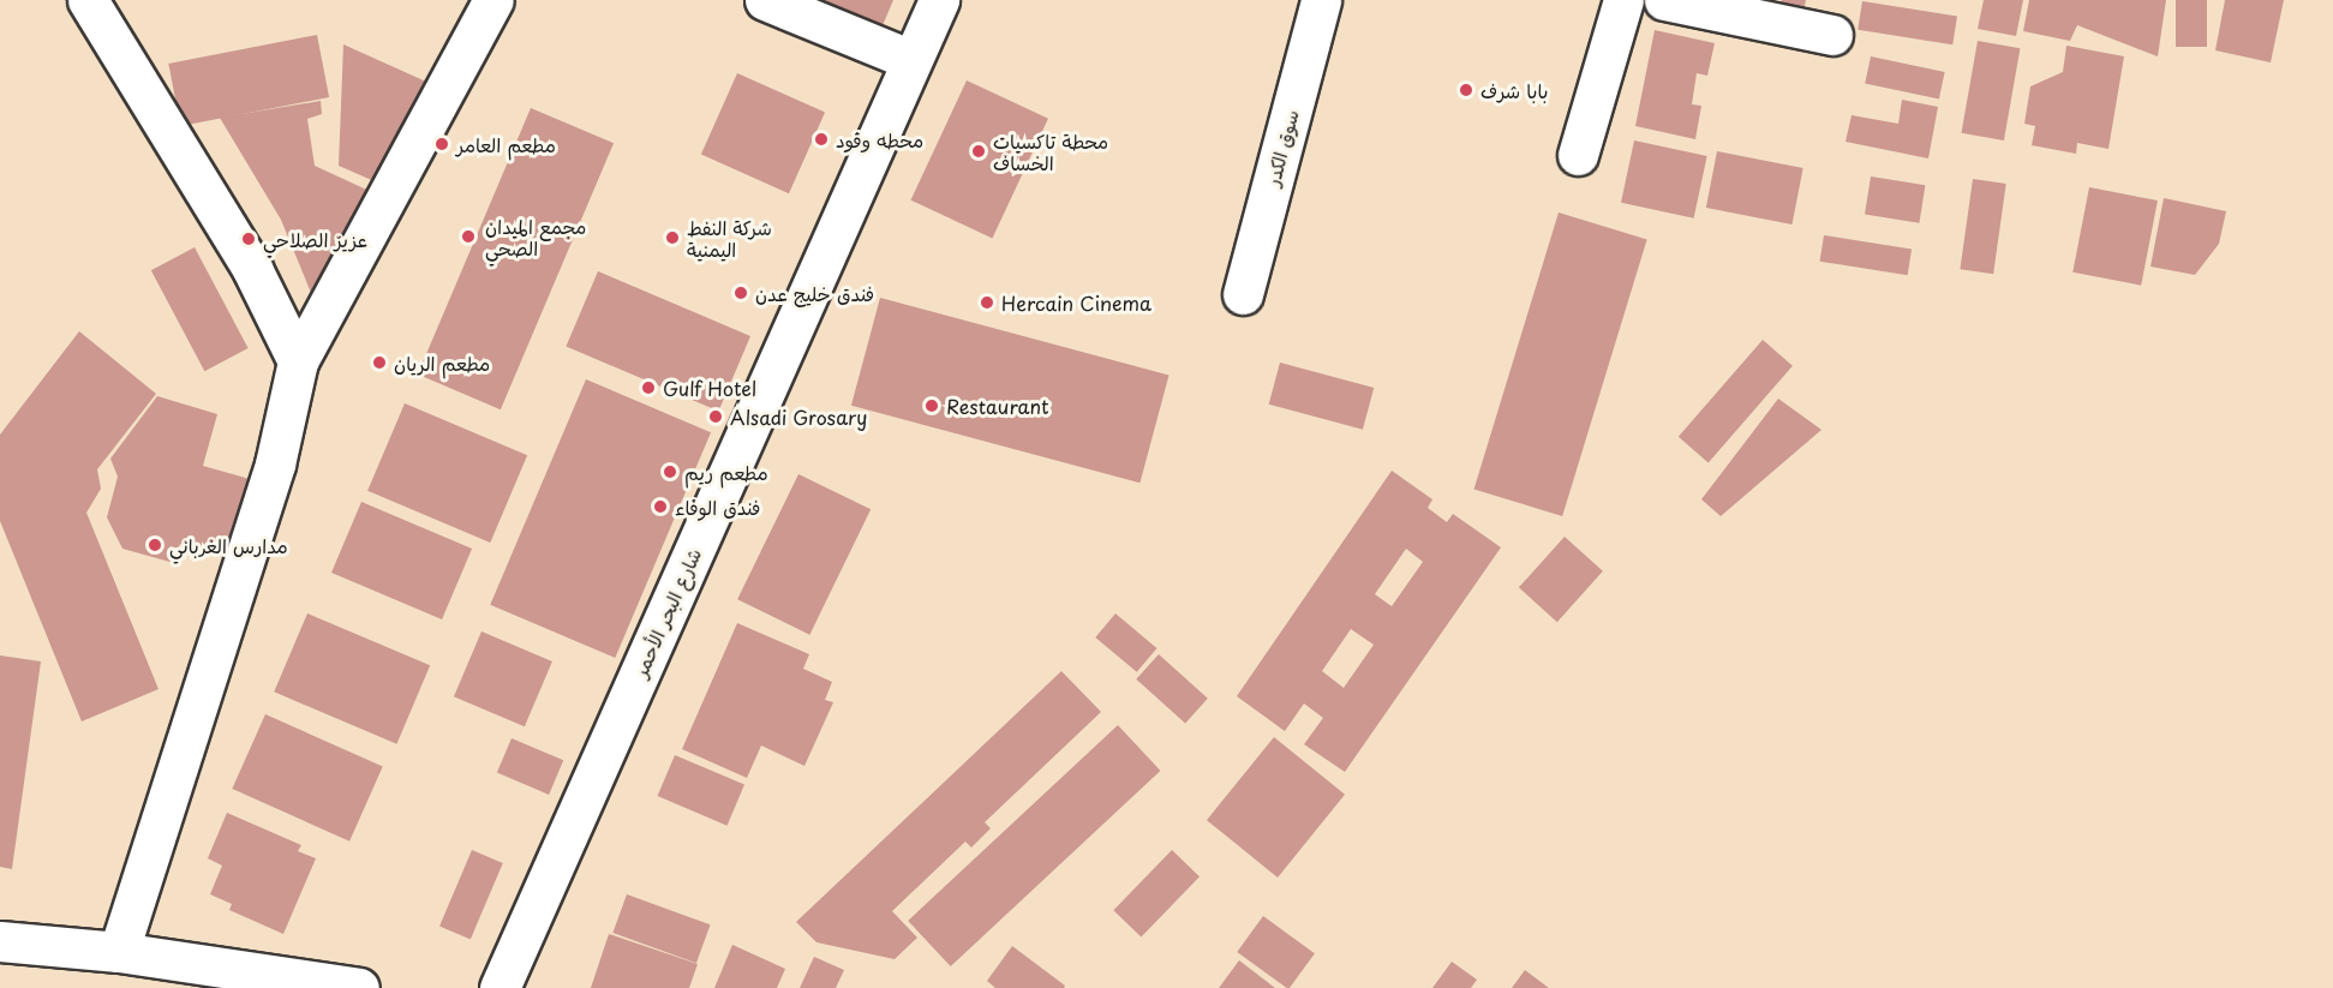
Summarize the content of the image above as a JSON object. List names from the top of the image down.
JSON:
{
  "streets": {
    "street": ["سوق الكدر", "شارع البحر الأحمر"]
  },
  "places": [
    "بابا شرف",
    "محطه وقود",
    "مطعم العامر",
    "محطة تاكسيات الخساف",
    "مجمع الميدان الصحي",
    "شركة النفط اليمنية",
    "عزيز الصلاحي",
    "فندق خليج عدن",
    "Hercain Cinema",
    "مطعم الريان",
    "Gulf Hotel",
    "Restaurant",
    "Alsadi Grosary",
    "مطعم ريم",
    "فندق الوفاء",
    "مدارس الغرباني"
  ]
}
